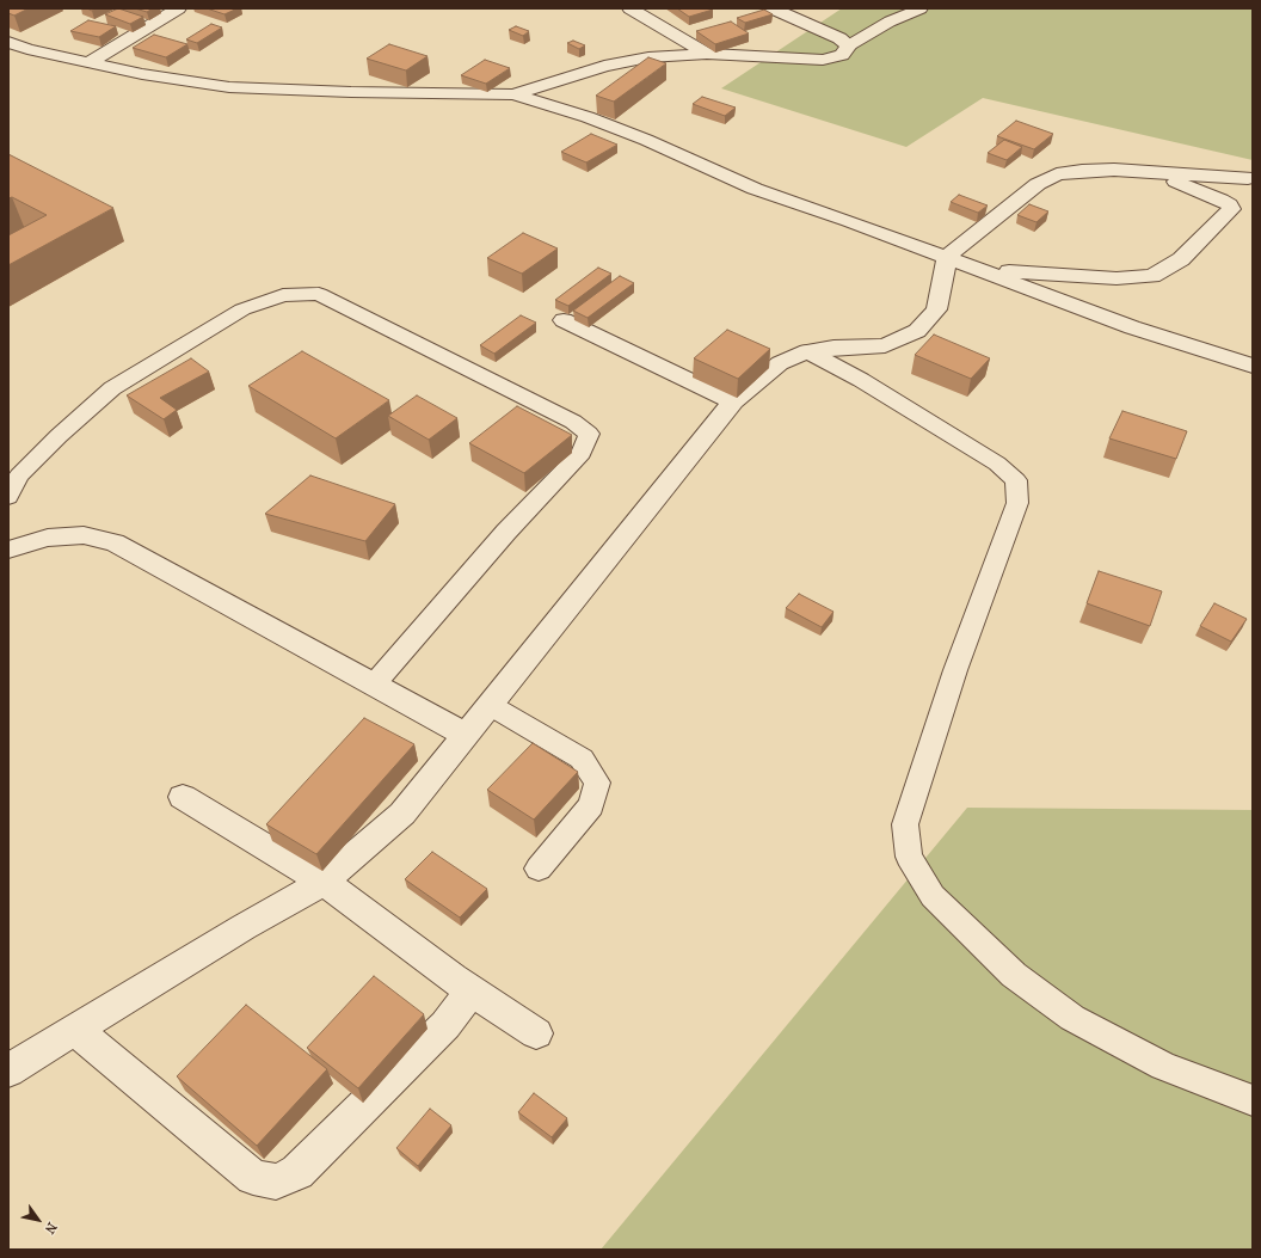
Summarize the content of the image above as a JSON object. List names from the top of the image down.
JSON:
{
  "north": "bottom right"
}
